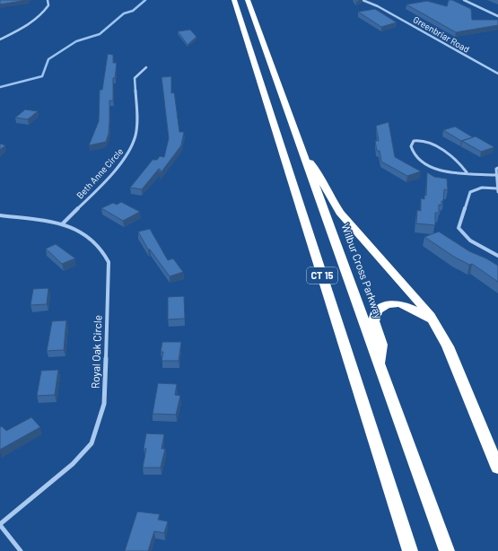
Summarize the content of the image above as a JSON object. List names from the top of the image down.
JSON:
{
  "streets": {
    "highway": ["Wilbur Cross Parkway", "CT 15"],
    "street": ["Greenbriar Road", "Beth Anne Circle", "Royal Oak Circle"]
  },
  "crossings": [
    ["Beth Anne Circle", "Royal Oak Circle"]
  ]
}
